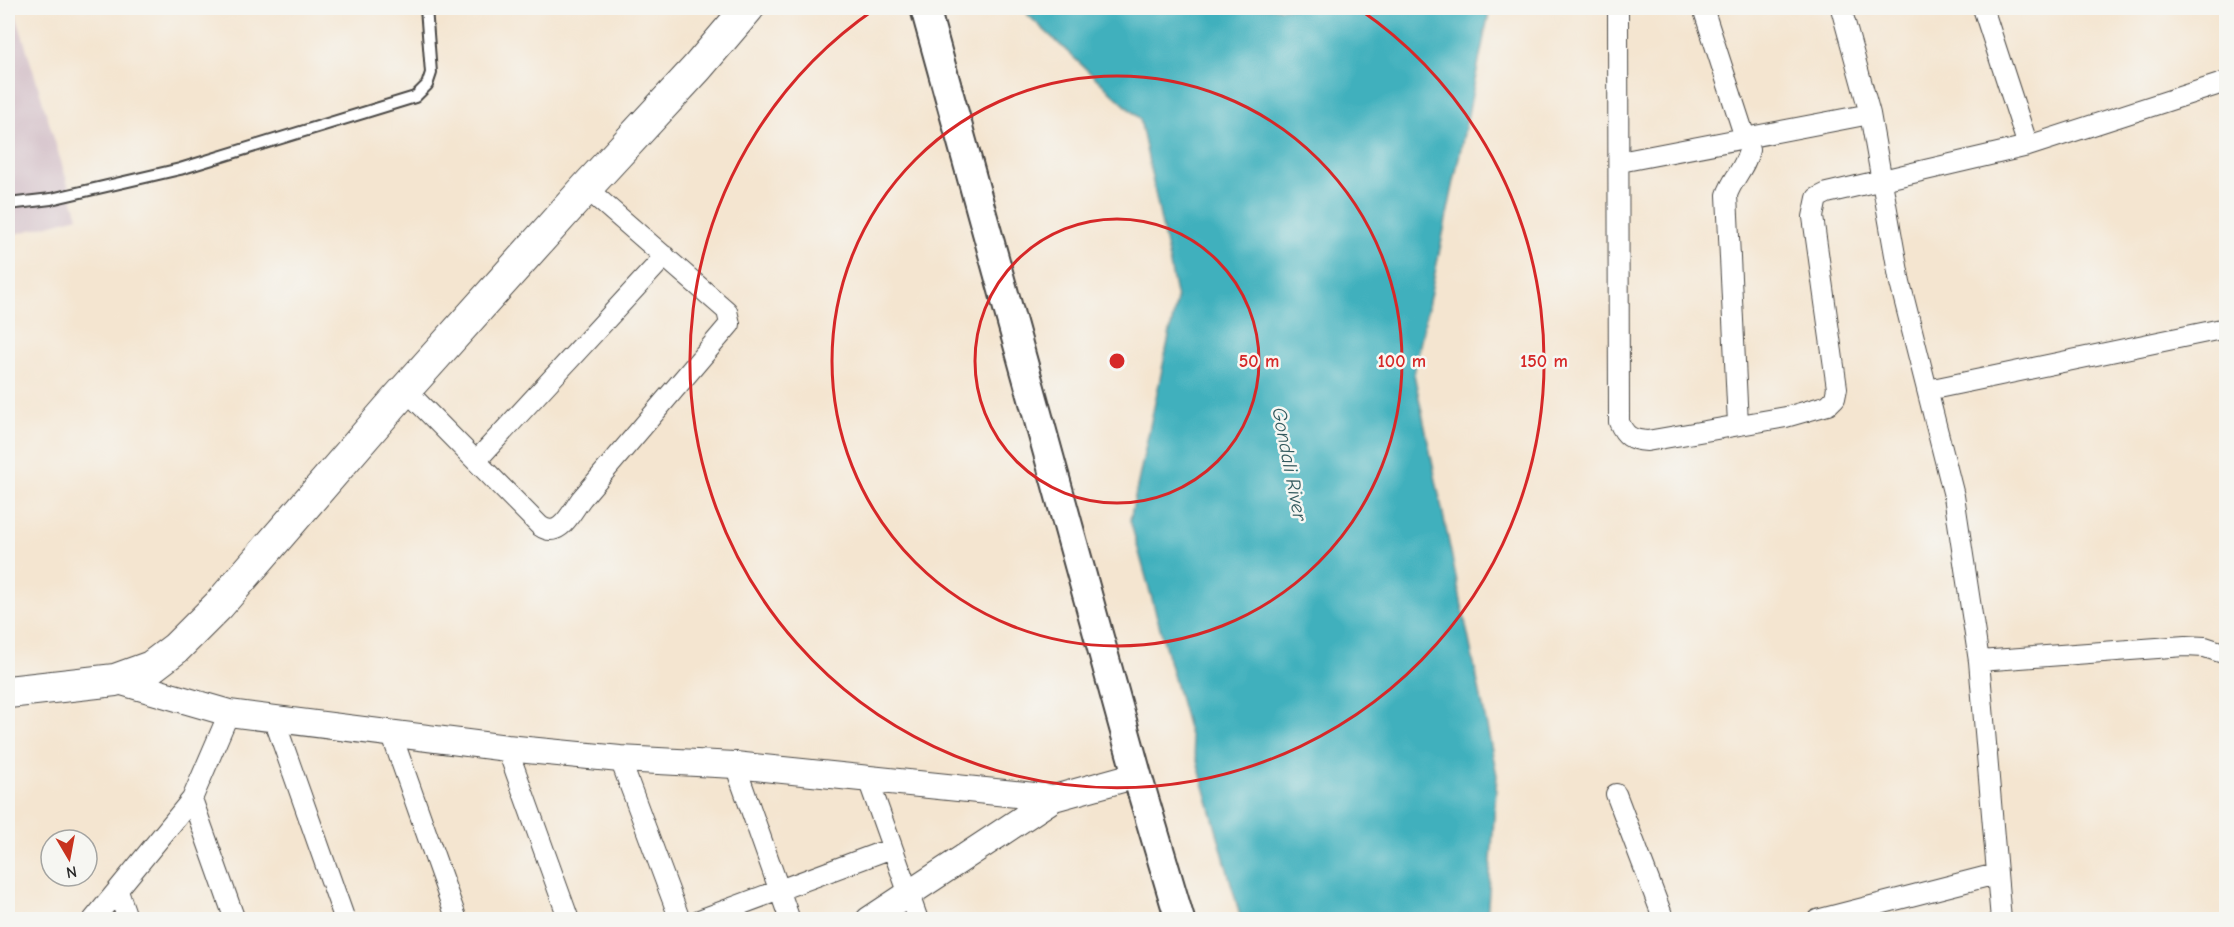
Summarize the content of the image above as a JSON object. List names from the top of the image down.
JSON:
{
  "water": ["Gondali River"],
  "north": "bottom",
  "rings": ["50 m", "100 m", "150 m"]
}
